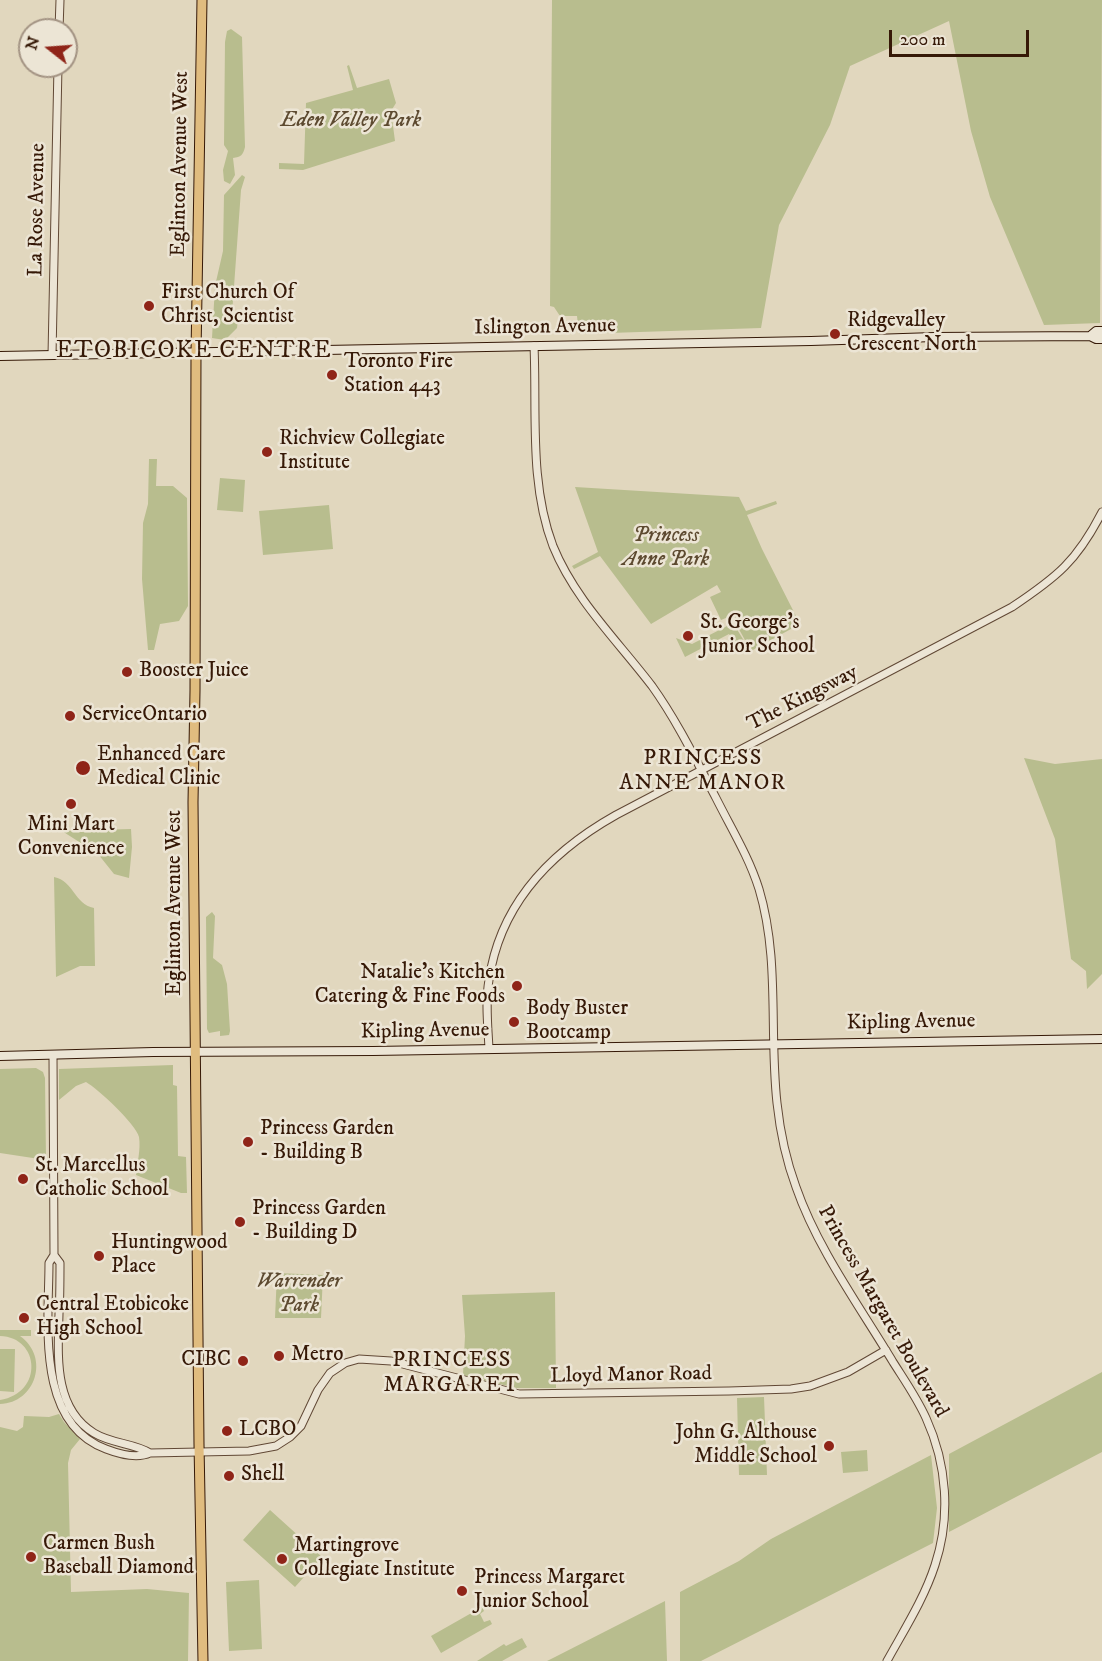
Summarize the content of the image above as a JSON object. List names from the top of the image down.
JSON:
{
  "streets": {
    "main road": ["Eglinton Avenue West", "Islington Avenue", "Kipling Avenue"],
    "street": [
      "La Rose Avenue",
      "The Kingsway",
      "Princess Margaret Boulevard",
      "Lloyd Manor Road"
    ]
  },
  "crossings": [
    ["Eglinton Avenue West", "Islington Avenue"],
    ["Eglinton Avenue West", "Kipling Avenue"],
    ["Eglinton Avenue West", "Lloyd Manor Road"],
    ["La Rose Avenue", "Islington Avenue"],
    ["Islington Avenue", "Princess Margaret Boulevard"],
    ["The Kingsway", "Kipling Avenue"],
    ["The Kingsway", "Princess Margaret Boulevard"],
    ["Kipling Avenue", "Princess Margaret Boulevard"],
    ["Princess Margaret Boulevard", "Lloyd Manor Road"]
  ],
  "districts": ["ETOBICOKE CENTRE", "PRINCESS ANNE MANOR", "PRINCESS MARGARET"],
  "parks": ["Eden Valley Park", "Princess Anne Park", "Warrender Park"],
  "places": [
    "First Church Of Christ, Scientist",
    "Ridgevalley Crescent North",
    "Toronto Fire Station 443",
    "Richview Collegiate Institute",
    "St. George's Junior School",
    "Booster Juice",
    "ServiceOntario",
    "Enhanced Care Medical Clinic",
    "Mini Mart Convenience",
    "Natalie's Kitchen Catering & Fine Foods",
    "Body Buster Bootcamp",
    "Princess Garden - Building B",
    "St. Marcellus Catholic School",
    "Princess Garden - Building D",
    "Huntingwood Place",
    "Central Etobicoke High School",
    "Metro",
    "CIBC",
    "LCBO",
    "John G. Althouse Middle School",
    "Shell",
    "Carmen Bush Baseball Diamond",
    "Martingrove Collegiate Institute",
    "Princess Margaret Junior School"
  ],
  "scale_bar": "200 m",
  "north": "left"
}
